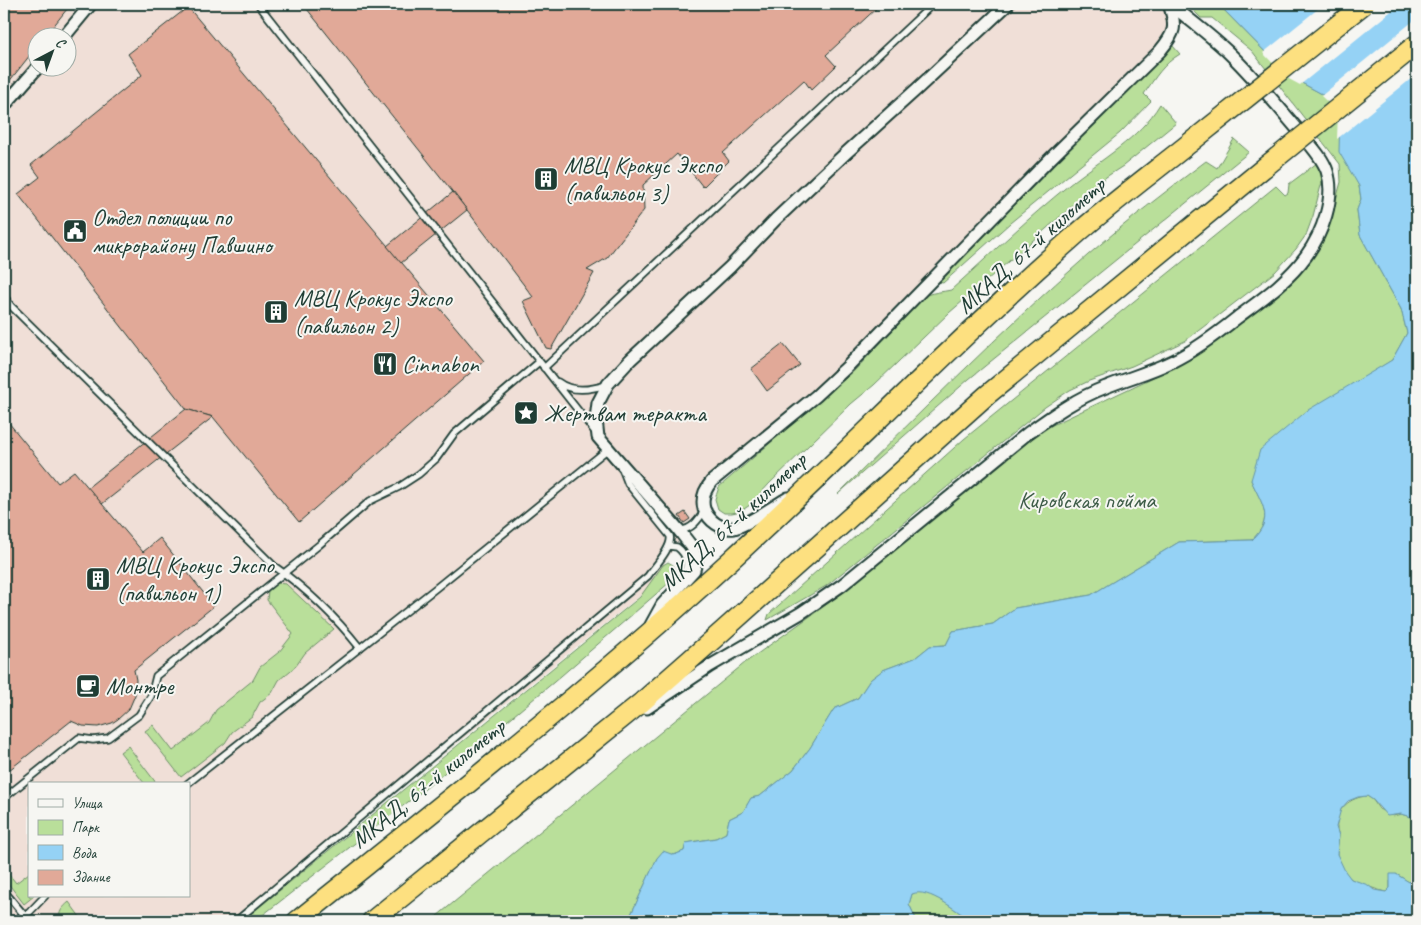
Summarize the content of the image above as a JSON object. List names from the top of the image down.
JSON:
{
  "streets": {
    "highway": ["МКАД, 67-й километр"]
  },
  "parks": ["Кировская пойма"],
  "places": {
    "building": ["МВЦ Крокус Экспо (павильон 3)", "МВЦ Крокус Экспо (павильон 2)", "МВЦ Крокус Экспо (павильон 1)"],
    "public building": ["Отдел полиции по микрорайону Павшино"],
    "restaurant": ["Cinnabon"],
    "place": ["Жертвам теракта"],
    "cafe": ["Монтре"]
  },
  "legend": [
    "Улица",
    "Парк",
    "Вода",
    "Здание"
  ],
  "north": "top right"
}
